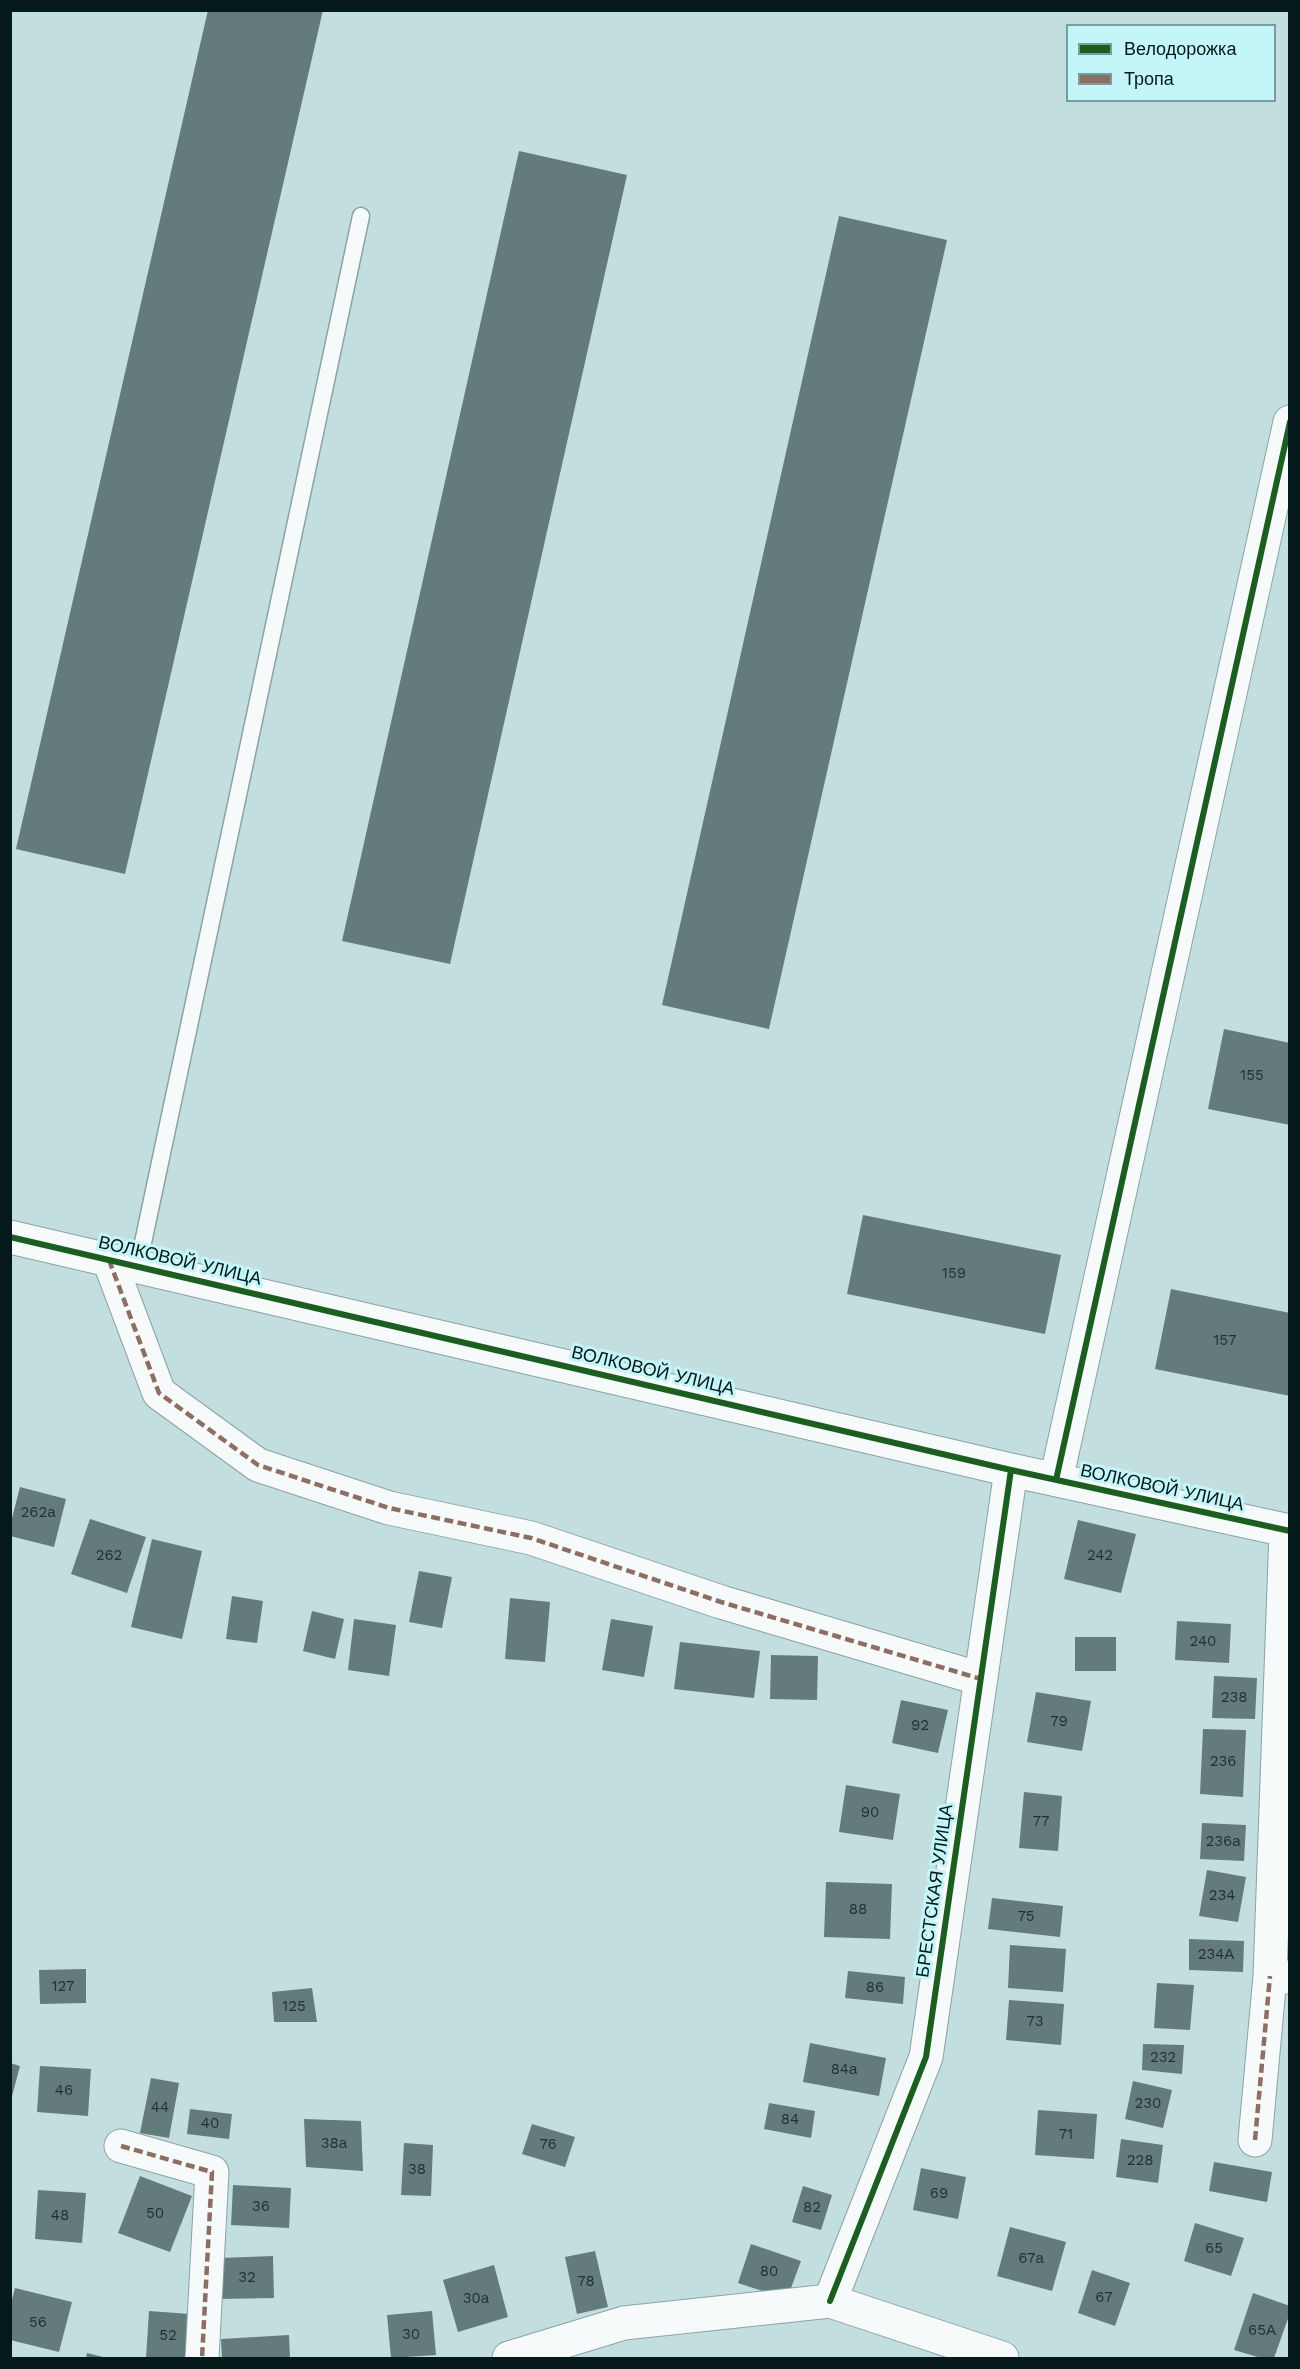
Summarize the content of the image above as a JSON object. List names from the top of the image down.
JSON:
{
  "streets": {
    "street": ["ВОЛКОВОЙ УЛИЦА", "БРЕСТСКАЯ УЛИЦА"]
  },
  "crossings": [
    ["ВОЛКОВОЙ УЛИЦА", "БРЕСТСКАЯ УЛИЦА"]
  ],
  "house_numbers": [
    "155",
    "159",
    "157",
    "262а",
    "262",
    "242",
    "240",
    "238",
    "79",
    "92",
    "236",
    "90",
    "77",
    "236а",
    "234",
    "88",
    "75",
    "234А",
    "127",
    "86",
    "125",
    "73",
    "232",
    "84а",
    "46",
    "230",
    "44",
    "84",
    "40",
    "71",
    "38а",
    "76",
    "228",
    "38",
    "69",
    "36",
    "82",
    "50",
    "48",
    "65",
    "67а",
    "80",
    "32",
    "78",
    "67",
    "30а",
    "56",
    "65А",
    "30",
    "52"
  ],
  "legend": ["Велодорожка", "Тропа"]
}
